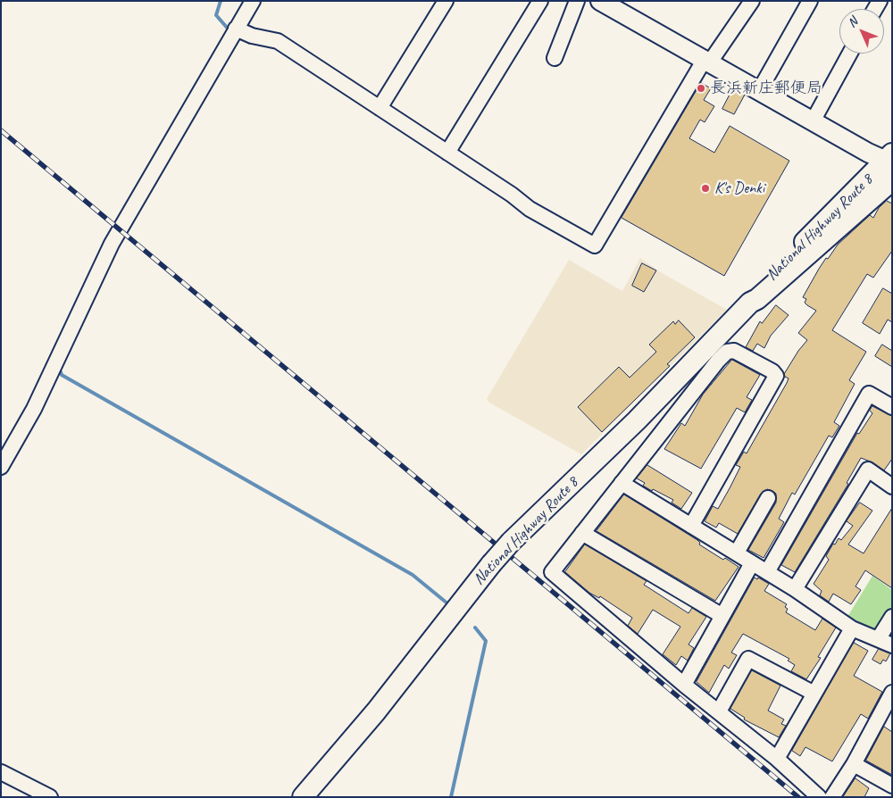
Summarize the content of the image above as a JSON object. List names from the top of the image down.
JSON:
{
  "streets": {
    "highway": ["National Highway Route 8"]
  },
  "places": ["長浜新庄郵便局", "K's Denki"],
  "north": "top left"
}
